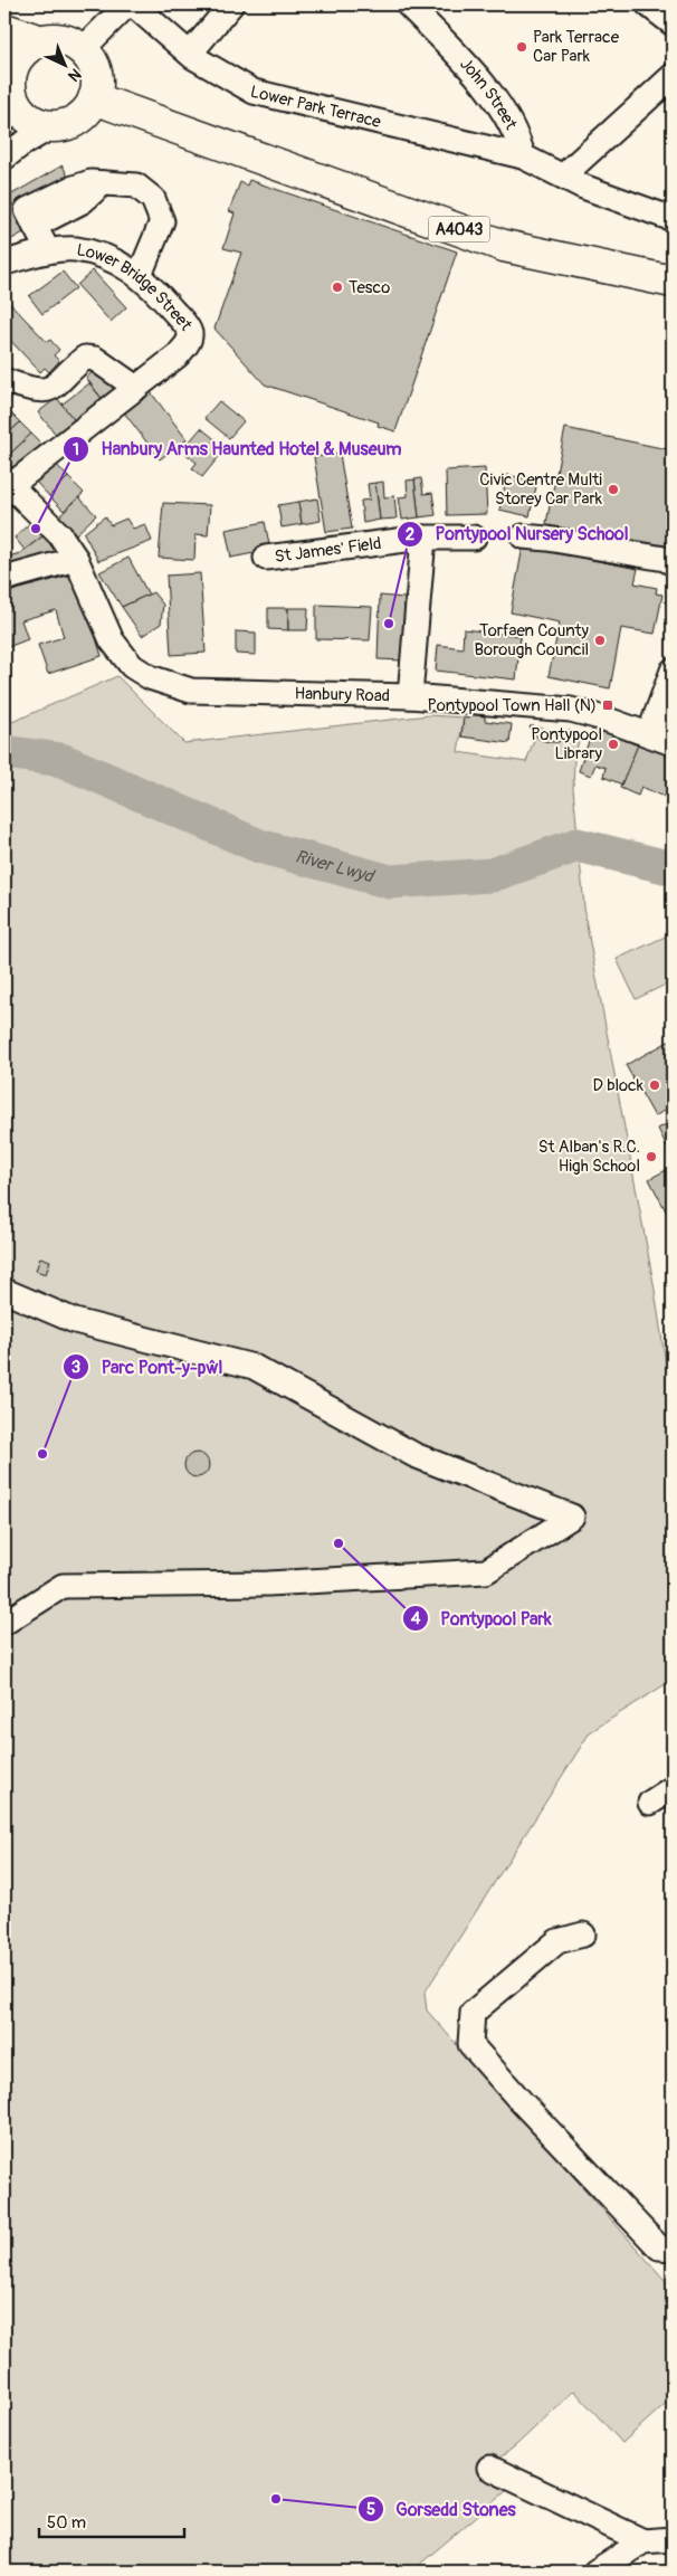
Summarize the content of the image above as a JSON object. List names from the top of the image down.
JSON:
{
  "streets": {
    "main road": ["A4043"],
    "street": [
      "John Street",
      "Lower Park Terrace",
      "Lower Bridge Street",
      "St James' Field",
      "Hanbury Road"
    ]
  },
  "crossings": [
    ["John Street", "Lower Park Terrace"],
    ["Lower Bridge Street", "Hanbury Road"]
  ],
  "water": ["River Lwyd"],
  "places": {
    "other": [
      "Park Terrace Car Park",
      "Tesco",
      "Civic Centre Multi Storey Car Park",
      "Hanbury Arms Haunted Hotel & Museum",
      "Pontypool Nursery School",
      "Torfaen County Borough Council",
      "Pontypool Library",
      "D block",
      "St Alban's R.C. High School",
      "Parc Pont-y-pŵl",
      "Pontypool Park",
      "Gorsedd Stones"
    ],
    "transit": ["Pontypool Town Hall (N)"]
  },
  "scale_bar": "50 m",
  "north": "bottom right"
}
